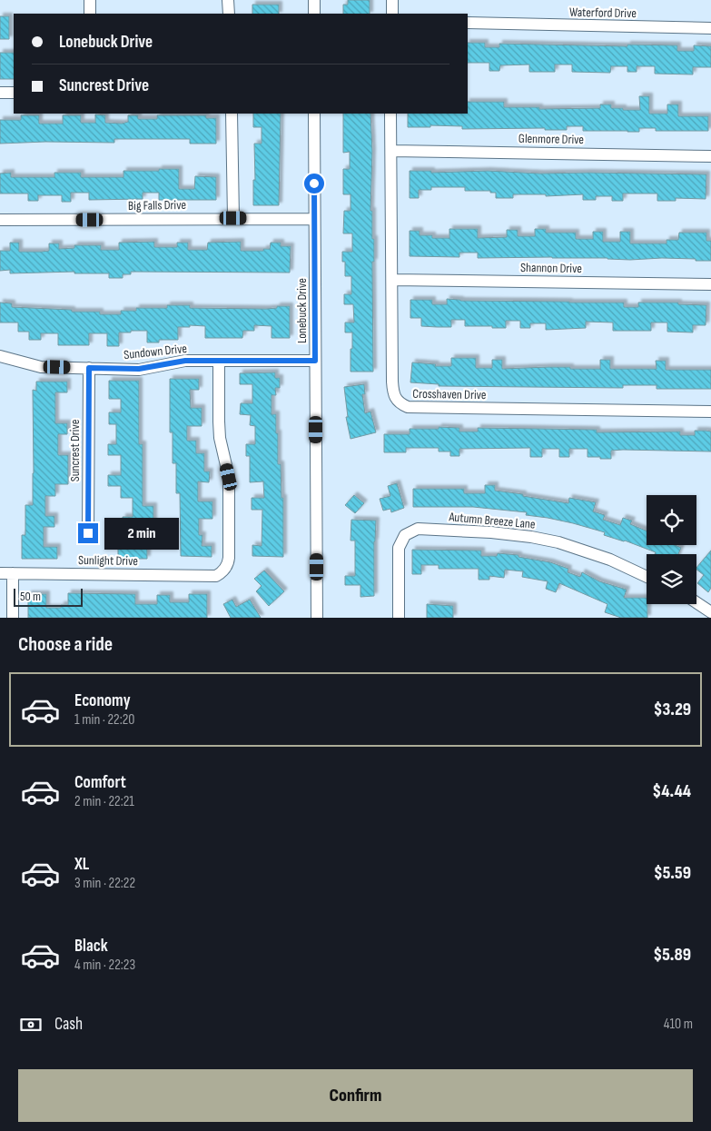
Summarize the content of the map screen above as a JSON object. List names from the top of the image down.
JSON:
{
  "streets": {
    "street": [
      "Waterford Drive",
      "Glenmore Drive",
      "Big Falls Drive",
      "Shannon Drive",
      "Lonebuck Drive",
      "Sundown Drive",
      "Crosshaven Drive",
      "Suncrest Drive",
      "Autumn Breeze Lane",
      "Sunlight Drive"
    ]
  },
  "crossings": [
    ["Glenmore Drive", "Crosshaven Drive"],
    ["Big Falls Drive", "Lonebuck Drive"],
    ["Shannon Drive", "Crosshaven Drive"],
    ["Lonebuck Drive", "Sundown Drive"],
    ["Sundown Drive", "Suncrest Drive"],
    ["Sundown Drive", "Sunlight Drive"]
  ],
  "scale_bar": "50 m",
  "page": {
    "banner": ["Lonebuck Drive", "Suncrest Drive"],
    "bubble": "2 min",
    "scale": "50 m",
    "heading": "Choose a ride",
    "list": [
      {
        "name": "Economy",
        "note": "1 min · 22:20",
        "value": "$3.29"
      },
      {
        "name": "Comfort",
        "note": "2 min · 22:21",
        "value": "$4.44"
      },
      {
        "name": "XL",
        "note": "3 min · 22:22",
        "value": "$5.59"
      },
      {
        "name": "Black",
        "note": "4 min · 22:23",
        "value": "$5.89"
      }
    ],
    "pay": ["Cash", "410 m"],
    "buttons": "Confirm"
  }
}
